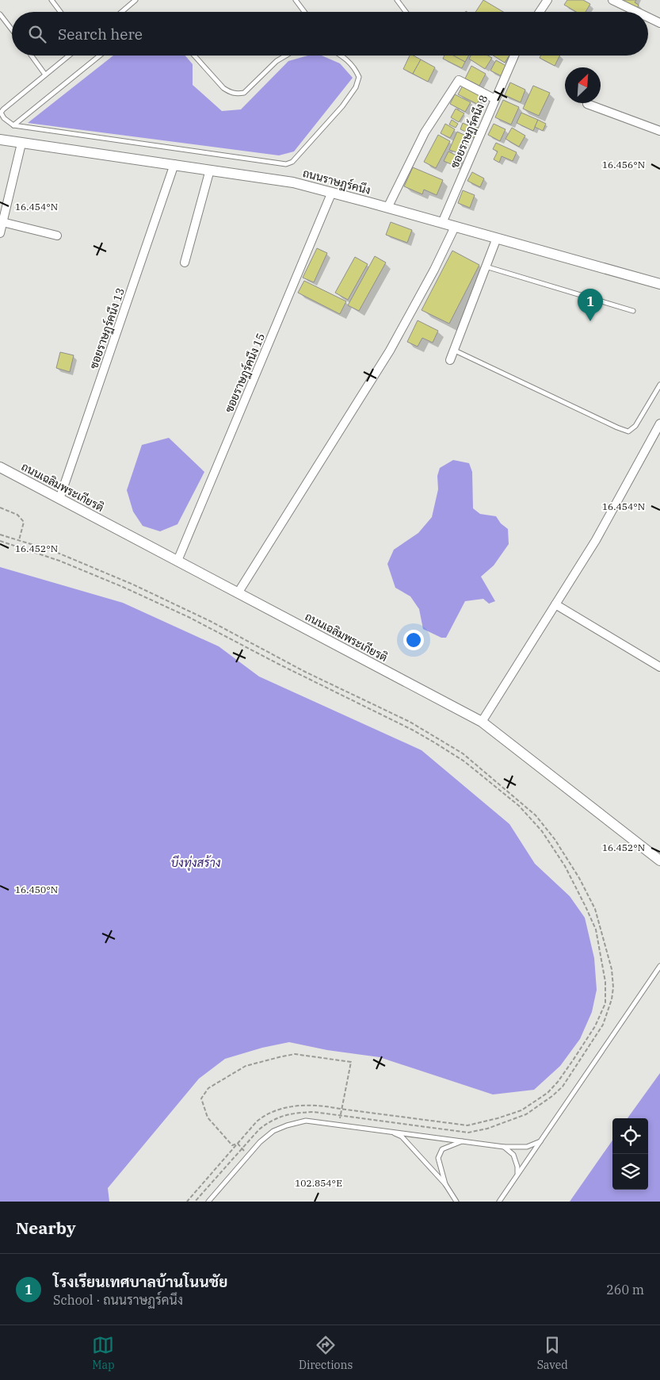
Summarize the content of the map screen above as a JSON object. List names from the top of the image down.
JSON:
{
  "streets": {
    "street": [
      "ซอยราษฏร์คนึง 8",
      "ถนนราษฏร์คนึง",
      "ซอยราษฏร์คนึง 13",
      "ซอยราษฏร์คนึง 15",
      "ถนนเฉลิมพระเกียรติ"
    ]
  },
  "crossings": [
    ["ซอยราษฏร์คนึง 8", "ถนนราษฏร์คนึง"],
    ["ถนนราษฏร์คนึง", "ซอยราษฏร์คนึง 13"],
    ["ถนนราษฏร์คนึง", "ซอยราษฏร์คนึง 15"],
    ["ซอยราษฏร์คนึง 13", "ถนนเฉลิมพระเกียรติ"],
    ["ซอยราษฏร์คนึง 15", "ถนนเฉลิมพระเกียรติ"]
  ],
  "water": ["บึงทุ่งสร้าง"],
  "north": "top right",
  "page": {
    "search": "Search here",
    "pins": "1",
    "heading": "Nearby",
    "list": [
      {
        "mark": "1",
        "name": "โรงเรียนเทศบาลบ้านโนนชัย",
        "note": "School · ถนนราษฏร์คนึง",
        "value": "260 m"
      }
    ],
    "nav": ["Map", "Directions", "Saved"]
  },
  "coordinates": [
    "16.456°N",
    "16.454°N",
    "16.452°N",
    "16.450°N",
    "102.854°E"
  ]
}
